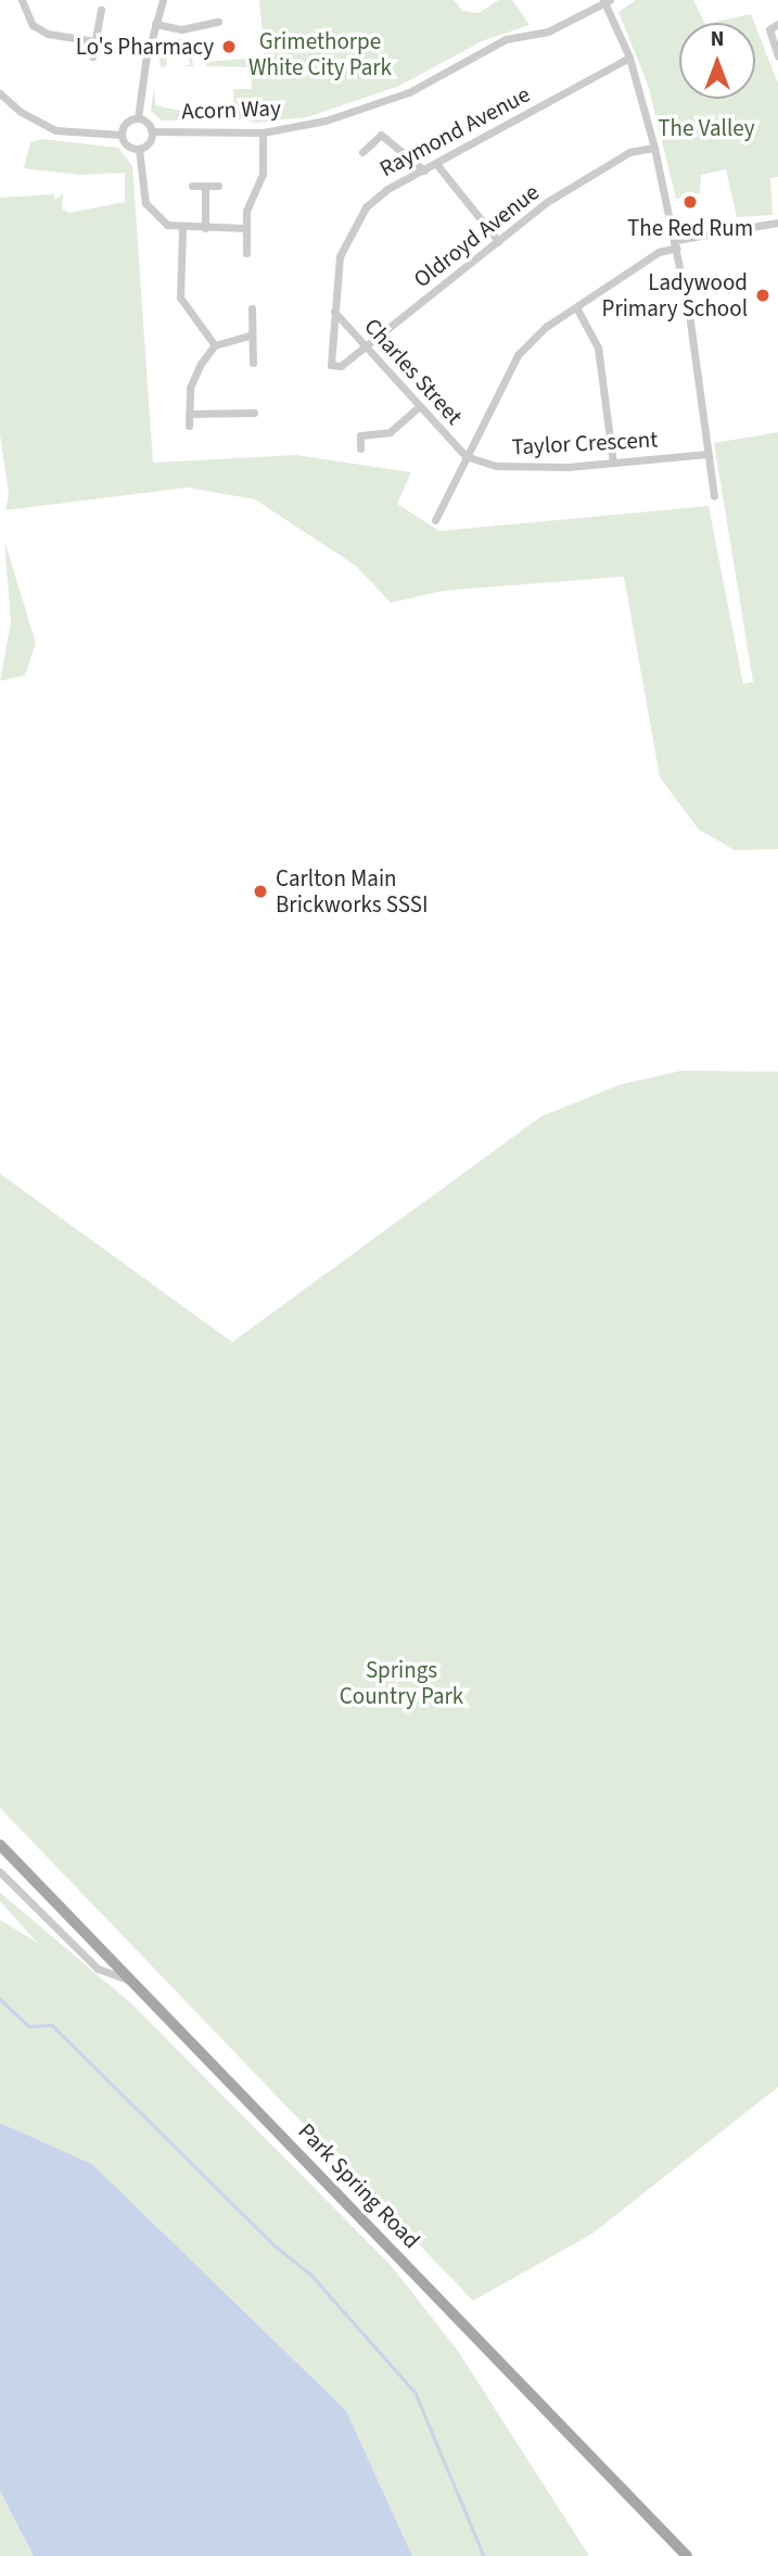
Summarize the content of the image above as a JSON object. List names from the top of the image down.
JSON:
{
  "streets": {
    "main road": ["Park Spring Road"],
    "street": [
      "Acorn Way",
      "Raymond Avenue",
      "Oldroyd Avenue",
      "Charles Street",
      "Taylor Crescent"
    ]
  },
  "crossings": [
    ["Raymond Avenue", "Oldroyd Avenue"],
    ["Raymond Avenue", "Charles Street"],
    ["Oldroyd Avenue", "Charles Street"],
    ["Charles Street", "Taylor Crescent"]
  ],
  "parks": ["Grimethorpe White City Park", "The Valley", "Springs Country Park"],
  "places": [
    "Lo's Pharmacy",
    "The Red Rum",
    "Ladywood Primary School",
    "Carlton Main Brickworks SSSI"
  ],
  "north": "top"
}
